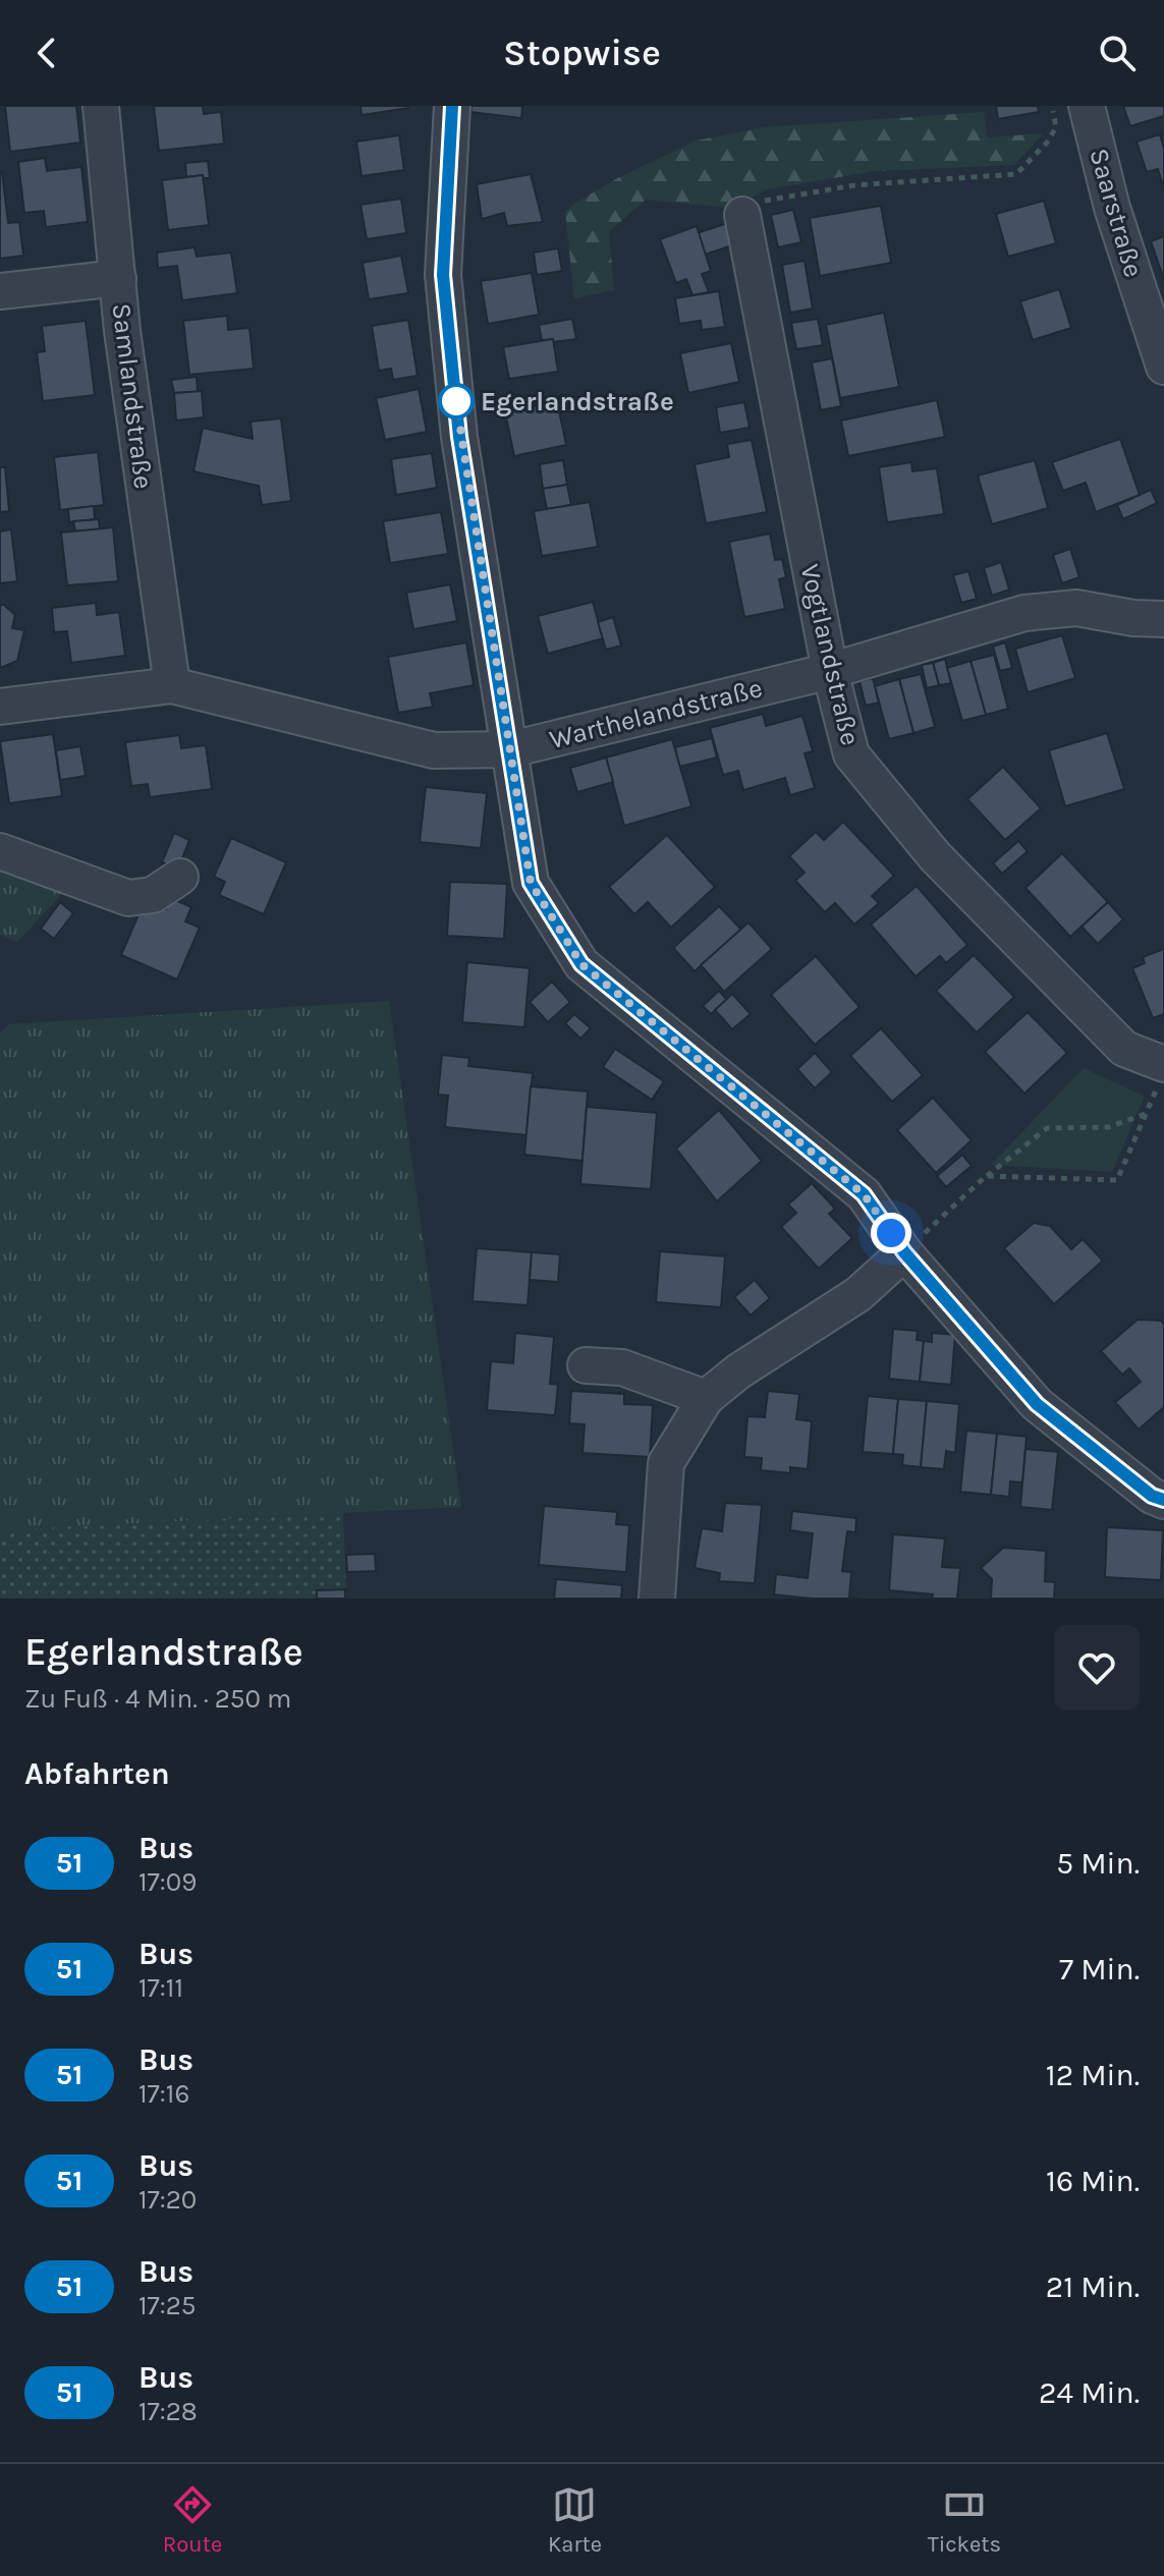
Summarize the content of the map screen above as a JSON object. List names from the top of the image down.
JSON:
{
  "streets": {
    "street": [
      "Saarstraße",
      "Samlandstraße",
      "Vogtlandstraße",
      "Warthelandstraße"
    ]
  },
  "crossings": [
    ["Samlandstraße", "Warthelandstraße"],
    ["Vogtlandstraße", "Warthelandstraße"]
  ],
  "places": ["Egerlandstraße"],
  "lines": ["bus line 51"],
  "page": {
    "header": "Stopwise",
    "heading": [
      ["Egerlandstraße", "Zu Fuß · 4 Min. · 250 m"],
      "Abfahrten"
    ],
    "list": [
      {
        "mark": "51",
        "name": "Bus",
        "note": "17:09",
        "value": "5 Min."
      },
      {
        "mark": "51",
        "name": "Bus",
        "note": "17:11",
        "value": "7 Min."
      },
      {
        "mark": "51",
        "name": "Bus",
        "note": "17:16",
        "value": "12 Min."
      },
      {
        "mark": "51",
        "name": "Bus",
        "note": "17:20",
        "value": "16 Min."
      },
      {
        "mark": "51",
        "name": "Bus",
        "note": "17:25",
        "value": "21 Min."
      },
      {
        "mark": "51",
        "name": "Bus",
        "note": "17:28",
        "value": "24 Min."
      }
    ],
    "tabs": ["Route", "Karte", "Tickets"]
  }
}
